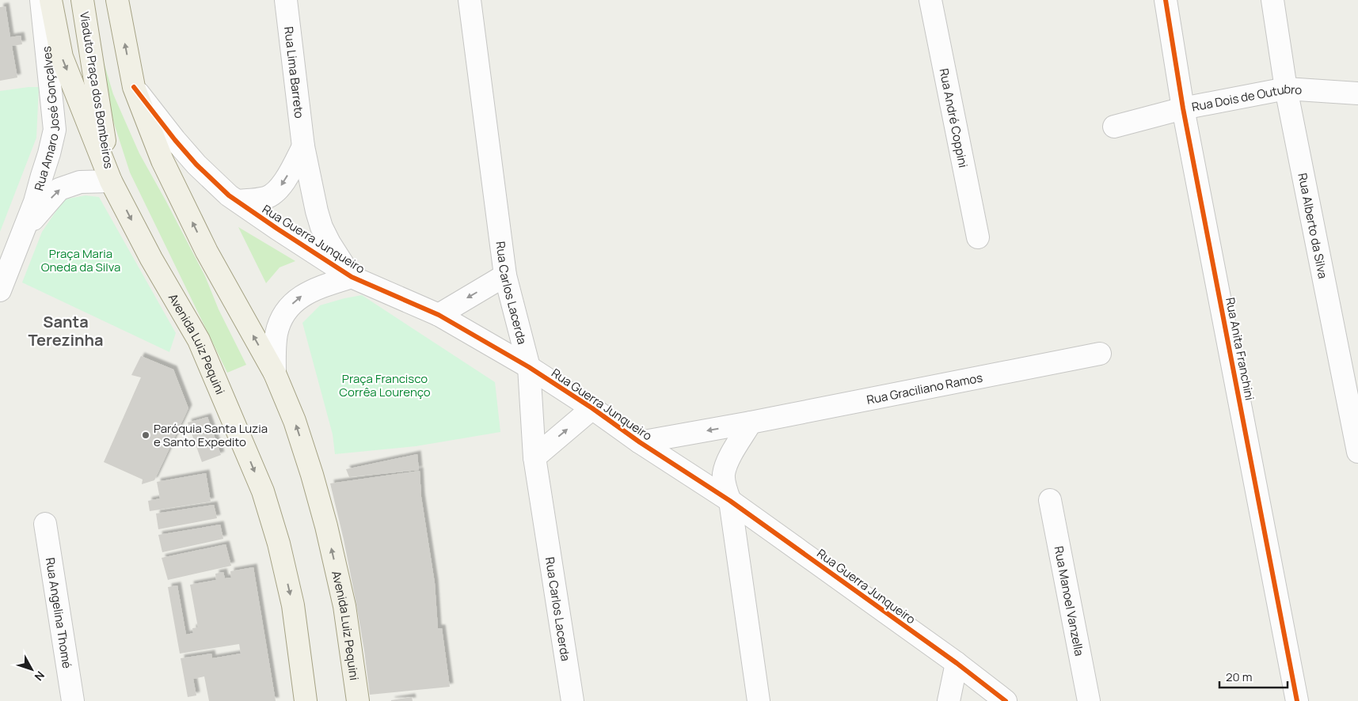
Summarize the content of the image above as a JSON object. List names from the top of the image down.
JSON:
{
  "streets": {
    "main road": ["Viaduto Praça dos Bombeiros", "Avenida Luiz Pequini"],
    "street": [
      "Rua Lima Barreto",
      "Rua Dois de Outubro",
      "Rua Amaro José Gonçalves",
      "Rua André Coppini",
      "Rua Alberto da Silva",
      "Rua Guerra Junqueiro",
      "Rua Carlos Lacerda",
      "Rua Anita Franchini",
      "Rua Graciliano Ramos",
      "Rua Manoel Vanzella",
      "Rua Angelina Thomé"
    ]
  },
  "crossings": [
    ["Rua Lima Barreto", "Rua Guerra Junqueiro"],
    ["Viaduto Praça dos Bombeiros", "Rua Amaro José Gonçalves"],
    ["Viaduto Praça dos Bombeiros", "Avenida Luiz Pequini"],
    ["Rua Dois de Outubro", "Rua Alberto da Silva"],
    ["Rua Dois de Outubro", "Rua Anita Franchini"],
    ["Rua Amaro José Gonçalves", "Avenida Luiz Pequini"],
    ["Rua Guerra Junqueiro", "Rua Carlos Lacerda"],
    ["Rua Guerra Junqueiro", "Avenida Luiz Pequini"],
    ["Rua Guerra Junqueiro", "Rua Graciliano Ramos"]
  ],
  "districts": ["Santa Terezinha"],
  "parks": ["Praça Maria Oneda da Silva", "Praça Francisco Corrêa Lourenço"],
  "places": ["Paróquia Santa Luzia e Santo Expedito"],
  "scale_bar": "20 m",
  "north": "bottom right"
}
